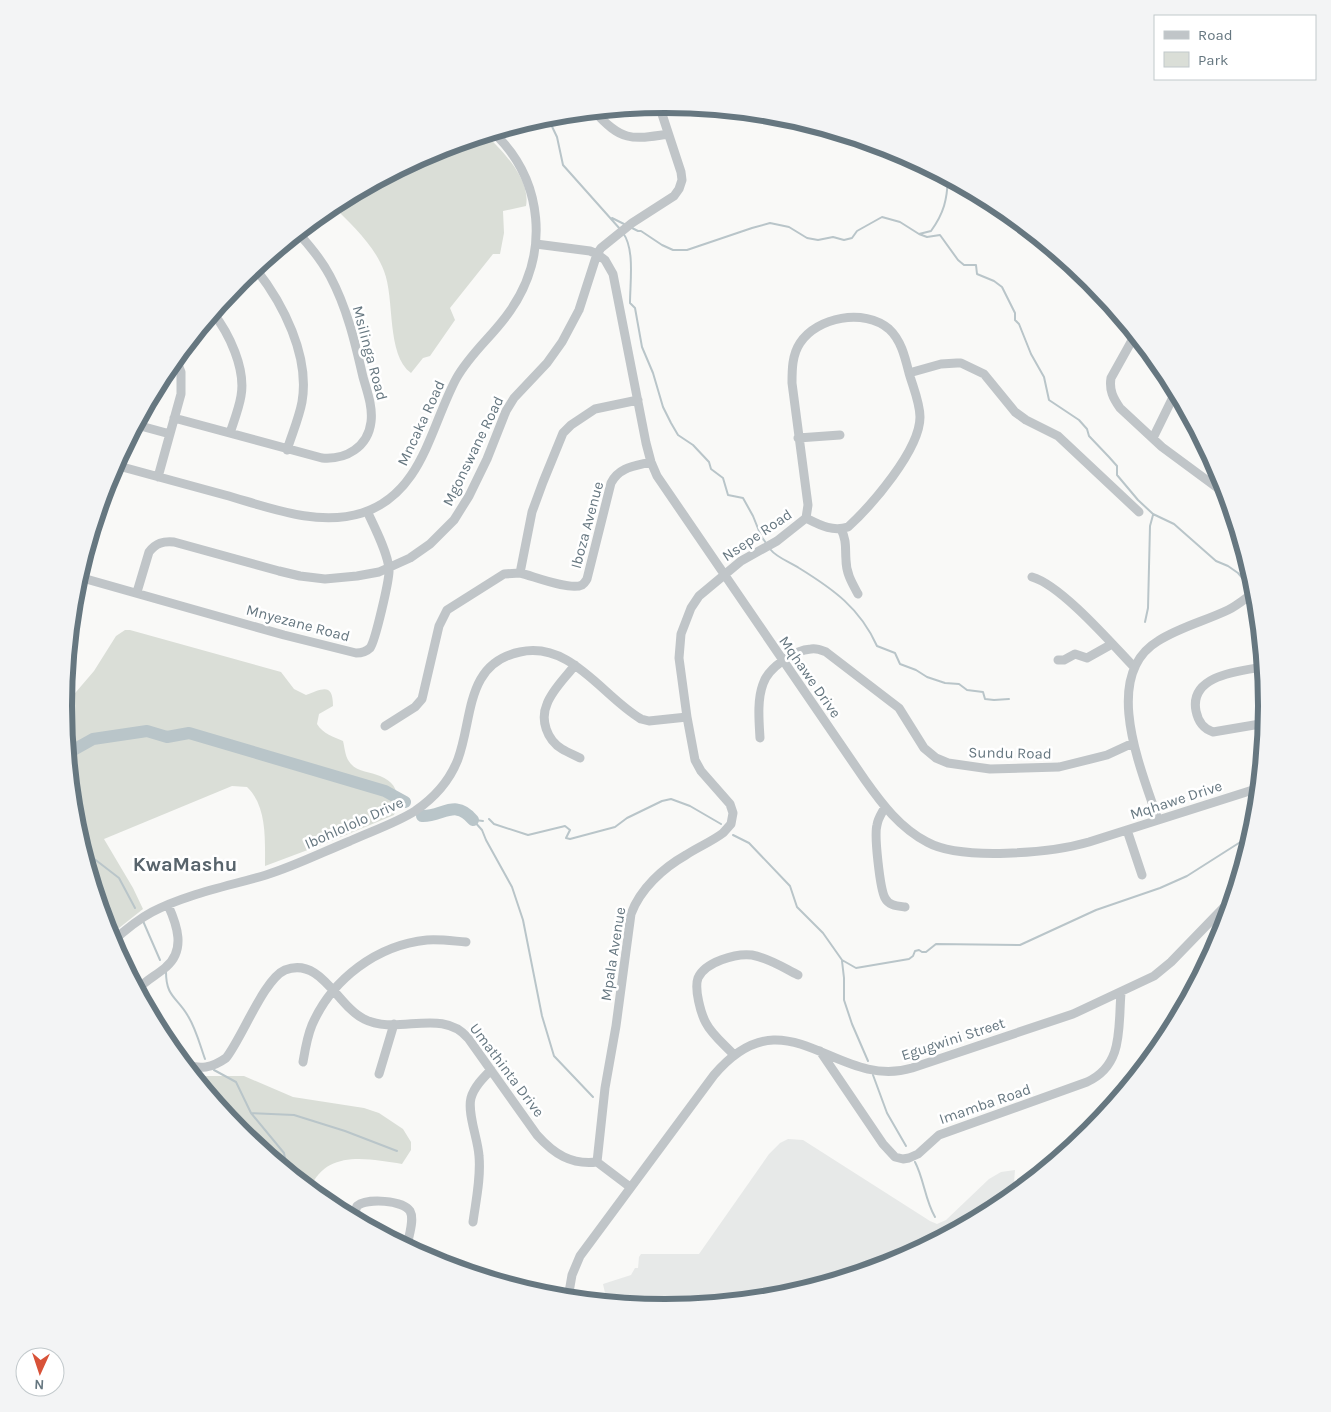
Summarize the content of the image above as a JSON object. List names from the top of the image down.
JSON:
{
  "streets": {
    "street": [
      "Msilinga Road",
      "Mncaka Road",
      "Mgonswane Road",
      "Iboza Avenue",
      "Nsepe Road",
      "Mnyezane Road",
      "Mqhawe Drive",
      "Sundu Road",
      "Ibohlololo Drive",
      "Mpala Avenue",
      "Egugwini Street",
      "Umathinta Drive",
      "Imamba Road"
    ]
  },
  "crossings": [
    ["Mgonswane Road", "Mnyezane Road"],
    ["Mgonswane Road", "Mqhawe Drive"],
    ["Iboza Avenue", "Mqhawe Drive"],
    ["Nsepe Road", "Mqhawe Drive"],
    ["Nsepe Road", "Mpala Avenue"],
    ["Mqhawe Drive", "Sundu Road"],
    ["Mqhawe Drive", "Mpala Avenue"],
    ["Ibohlololo Drive", "Mpala Avenue"],
    ["Mpala Avenue", "Umathinta Drive"],
    ["Egugwini Street", "Imamba Road"]
  ],
  "districts": ["KwaMashu"],
  "legend": ["Road", "Park"],
  "north": "bottom"
}
